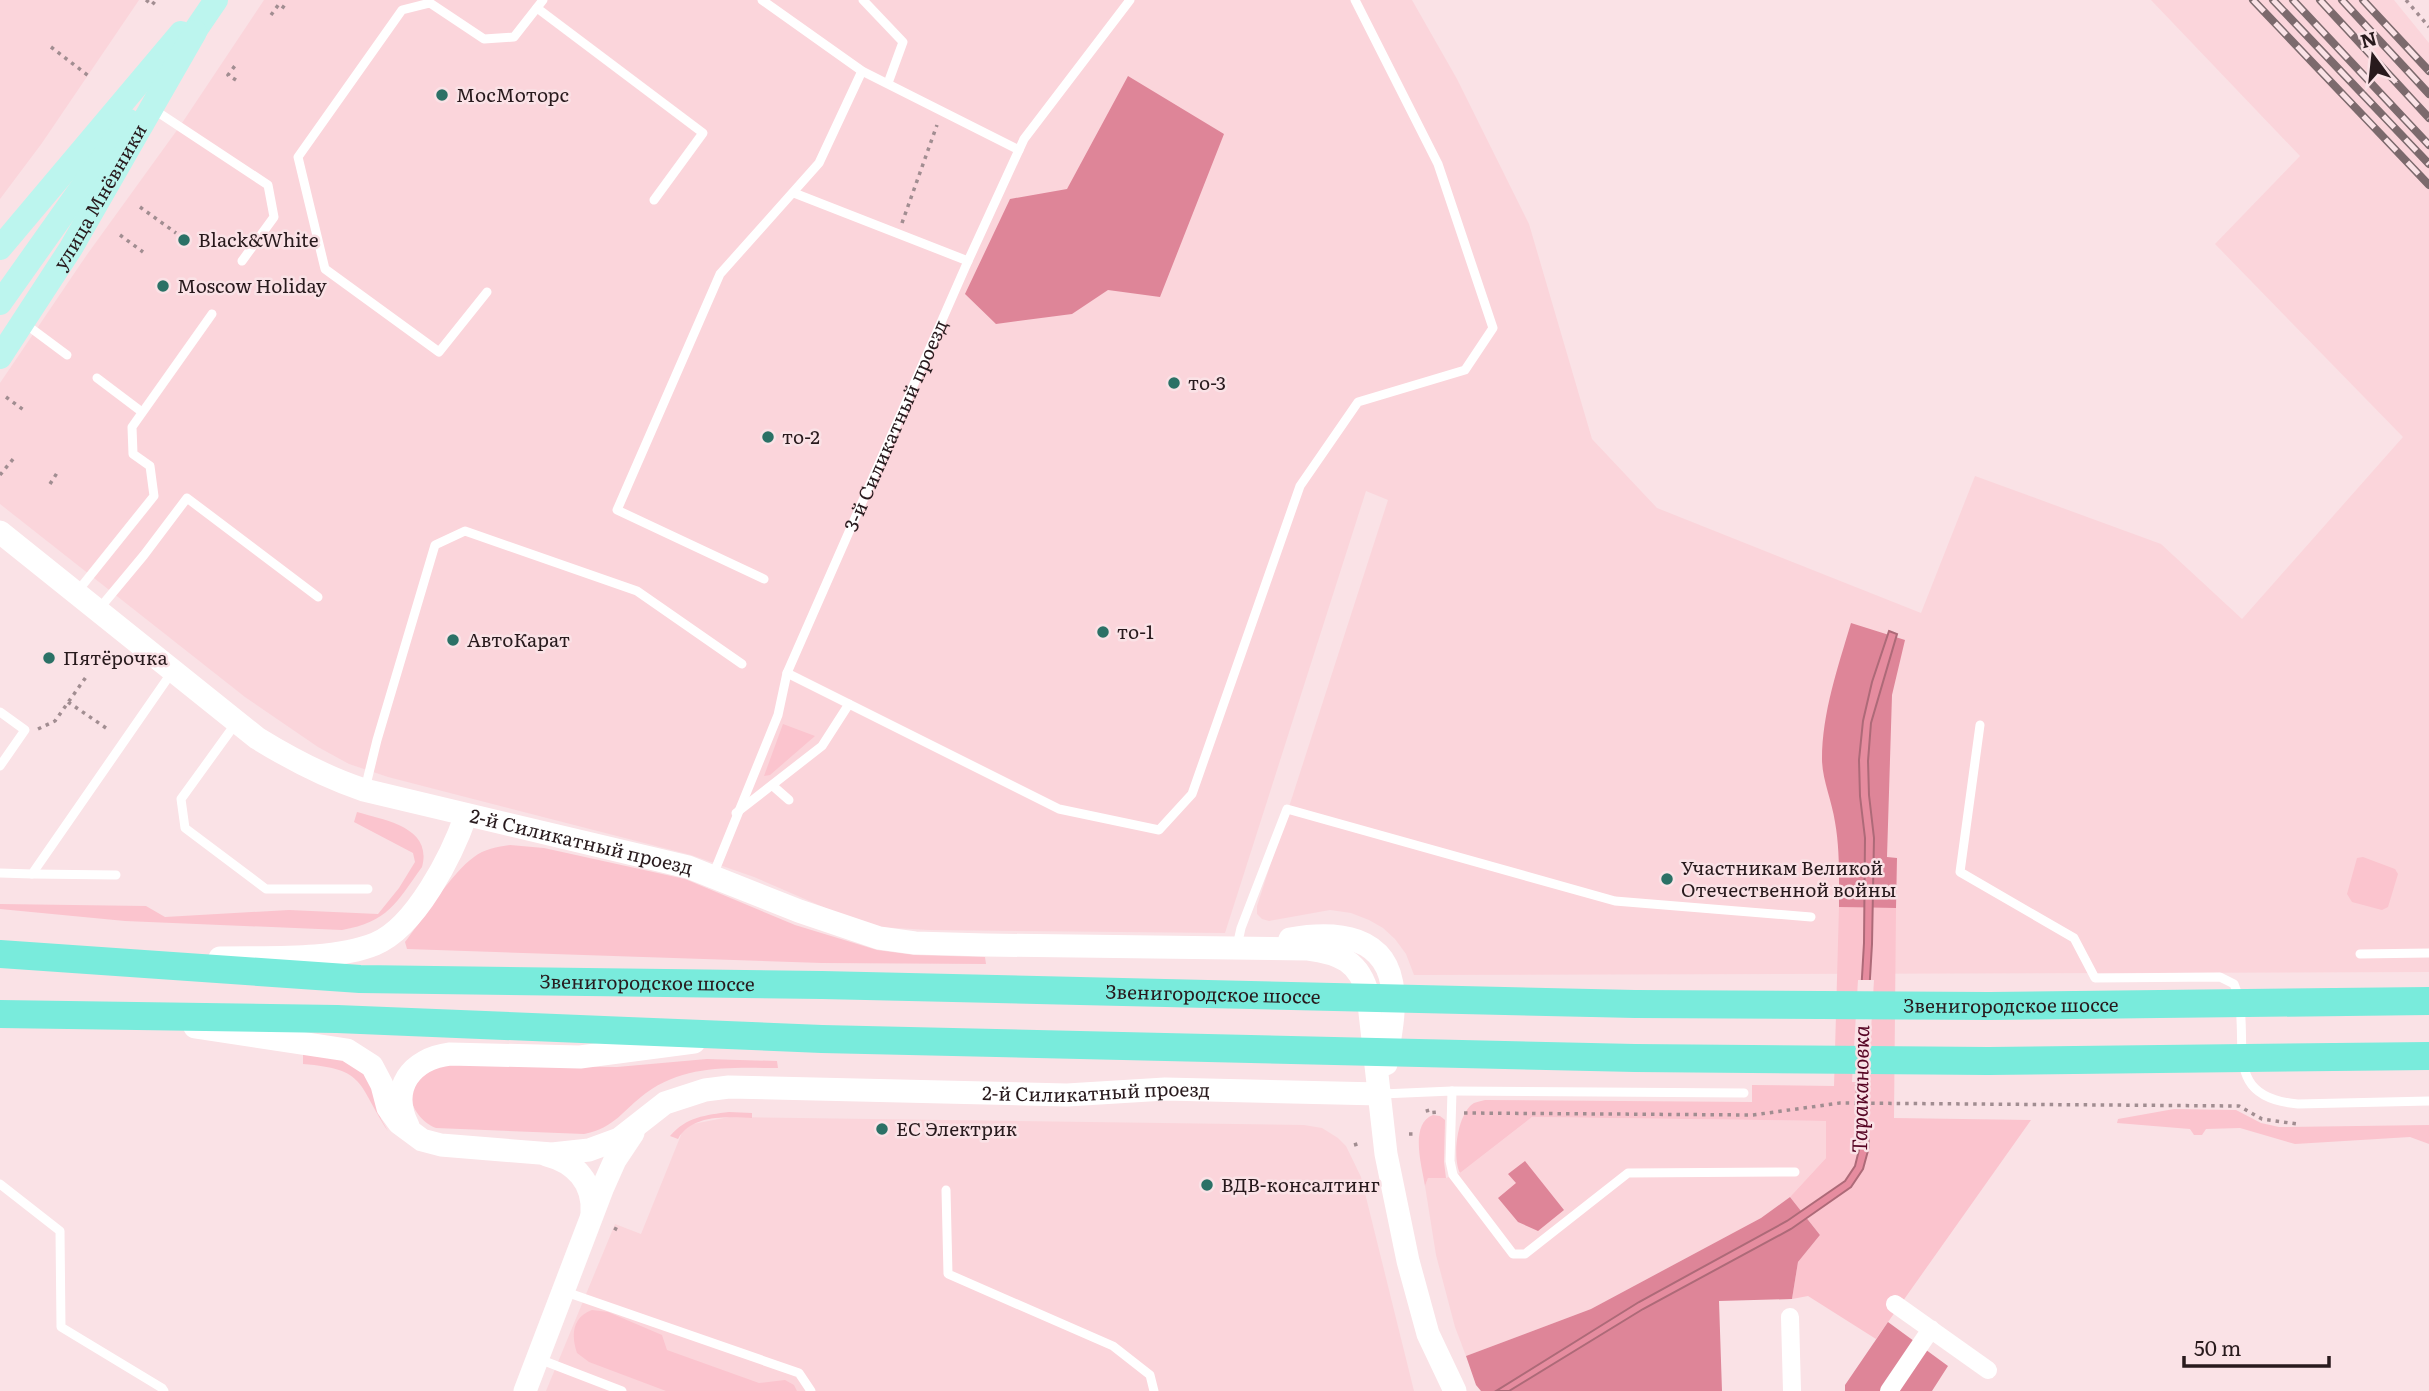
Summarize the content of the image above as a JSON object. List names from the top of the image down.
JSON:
{
  "streets": {
    "main road": ["улица Мнёвники", "Звенигородское шоссе"],
    "street": ["2-й Силикатный проезд"],
    "lane": ["3-й Силикатный проезд"]
  },
  "crossings": [
    ["3-й Силикатный проезд", "2-й Силикатный проезд"]
  ],
  "water": ["Таракановка"],
  "places": [
    "МосМоторс",
    "Black&White",
    "Moscow Holiday",
    "то-3",
    "то-2",
    "то-1",
    "АвтоКарат",
    "Пятёрочка",
    "Участникам Великой Отечественной войны",
    "ЕС Электрик",
    "ВДВ-консалтинг"
  ],
  "scale_bar": "50 m",
  "north": "top"
}
